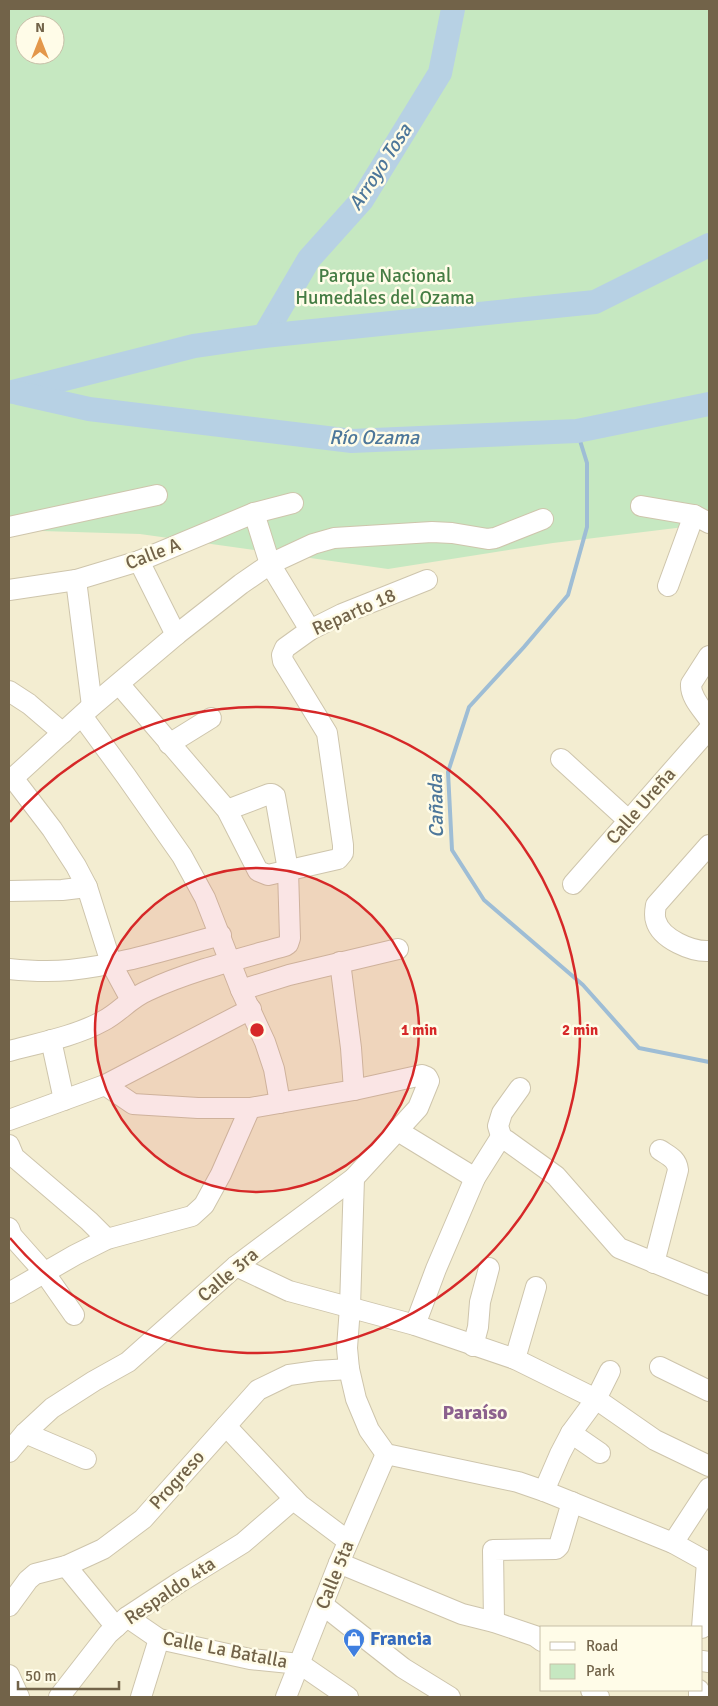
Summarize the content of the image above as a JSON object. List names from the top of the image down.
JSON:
{
  "streets": {
    "street": [
      "Calle A",
      "Reparto 18",
      "Calle Ureña",
      "Calle 3ra",
      "Progreso",
      "Calle 5ta",
      "Respaldo 4ta",
      "Calle La Batalla"
    ]
  },
  "crossings": [
    ["Progreso", "Calle La Batalla"],
    ["Calle 5ta", "Calle La Batalla"],
    ["Respaldo 4ta", "Calle La Batalla"]
  ],
  "districts": ["Paraíso"],
  "water": ["Arroyo Tosa", "Río Ozama", "Cañada"],
  "parks": ["Parque Nacional Humedales del Ozama"],
  "places": {
    "shop": ["Francia"]
  },
  "legend": ["Road", "Park"],
  "scale_bar": "50 m",
  "north": "top",
  "rings": ["1 min", "2 min"]
}
